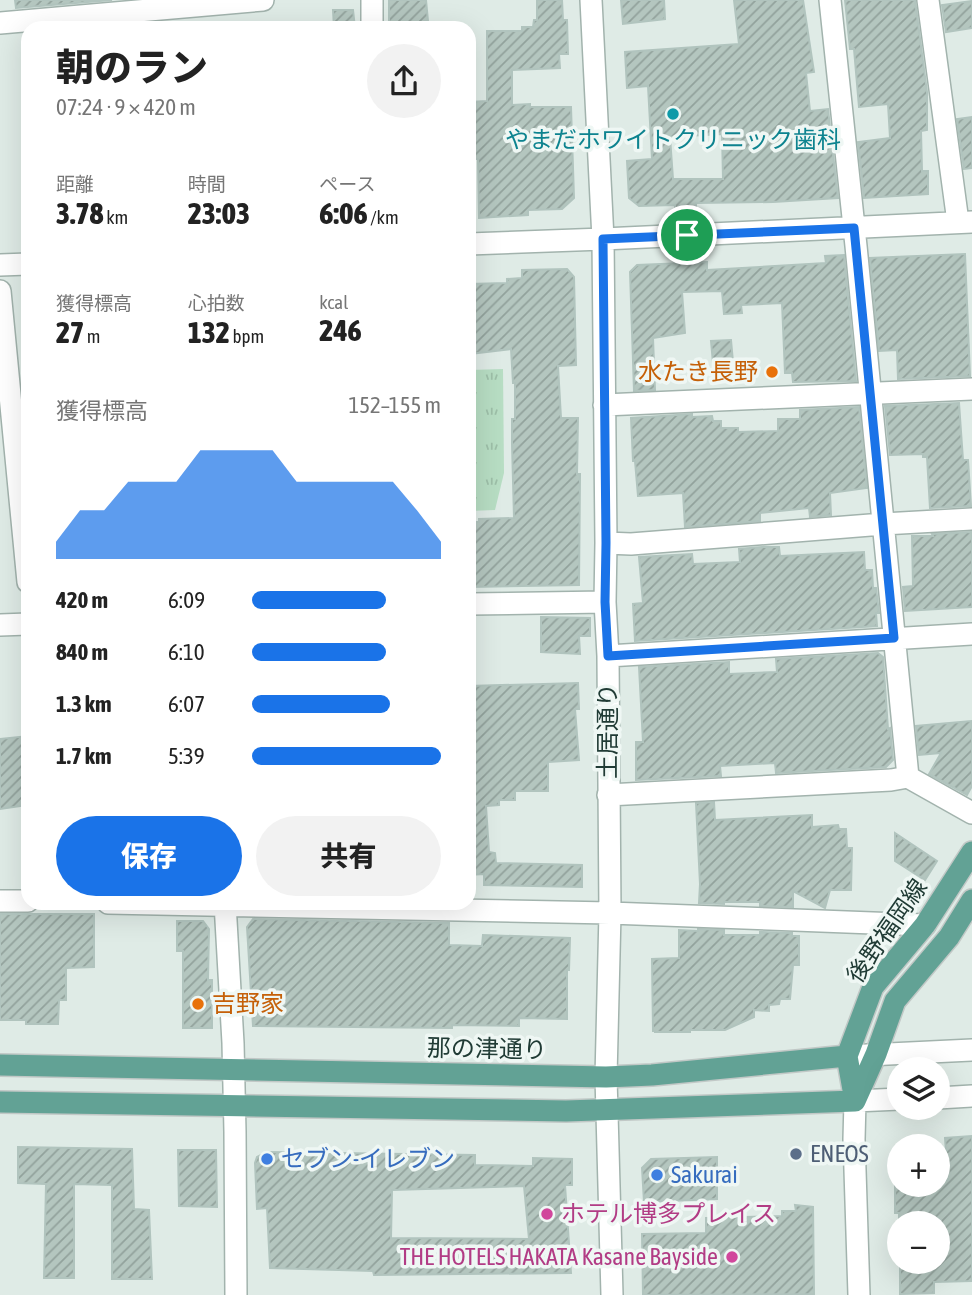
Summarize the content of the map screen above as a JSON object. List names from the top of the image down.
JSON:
{
  "streets": {
    "main road": ["後野福岡線", "那の津通り"],
    "street": ["土居通り"]
  },
  "crossings": [
    ["土居通り", "那の津通り"],
    ["後野福岡線", "那の津通り"]
  ],
  "places": [
    "やまだホワイトクリニック歯科",
    "水たき長野",
    "吉野家",
    "ENEOS",
    "セブン-イレブン",
    "Sakurai",
    "ホテル博多プレイス",
    "THE HOTELS HAKATA Kasane Bayside"
  ],
  "page": {
    "heading": ["朝のラン", "07:24 · 9 × 420 m"],
    "stats": [
      ["距離", "3.78 km"],
      ["時間", "23:03"],
      ["ペース", "6:06 /km"],
      ["獲得標高", "27 m"],
      ["心拍数", "132 bpm"],
      ["kcal", "246"]
    ],
    "chart": ["獲得標高", "152–155 m"],
    "list": [
      {
        "name": "420 m",
        "note": "6:09"
      },
      {
        "name": "840 m",
        "note": "6:10"
      },
      {
        "name": "1.3 km",
        "note": "6:07"
      },
      {
        "name": "1.7 km",
        "note": "5:39"
      }
    ],
    "buttons": ["保存", "共有"],
    "map_buttons": ["+", "−"]
  }
}
